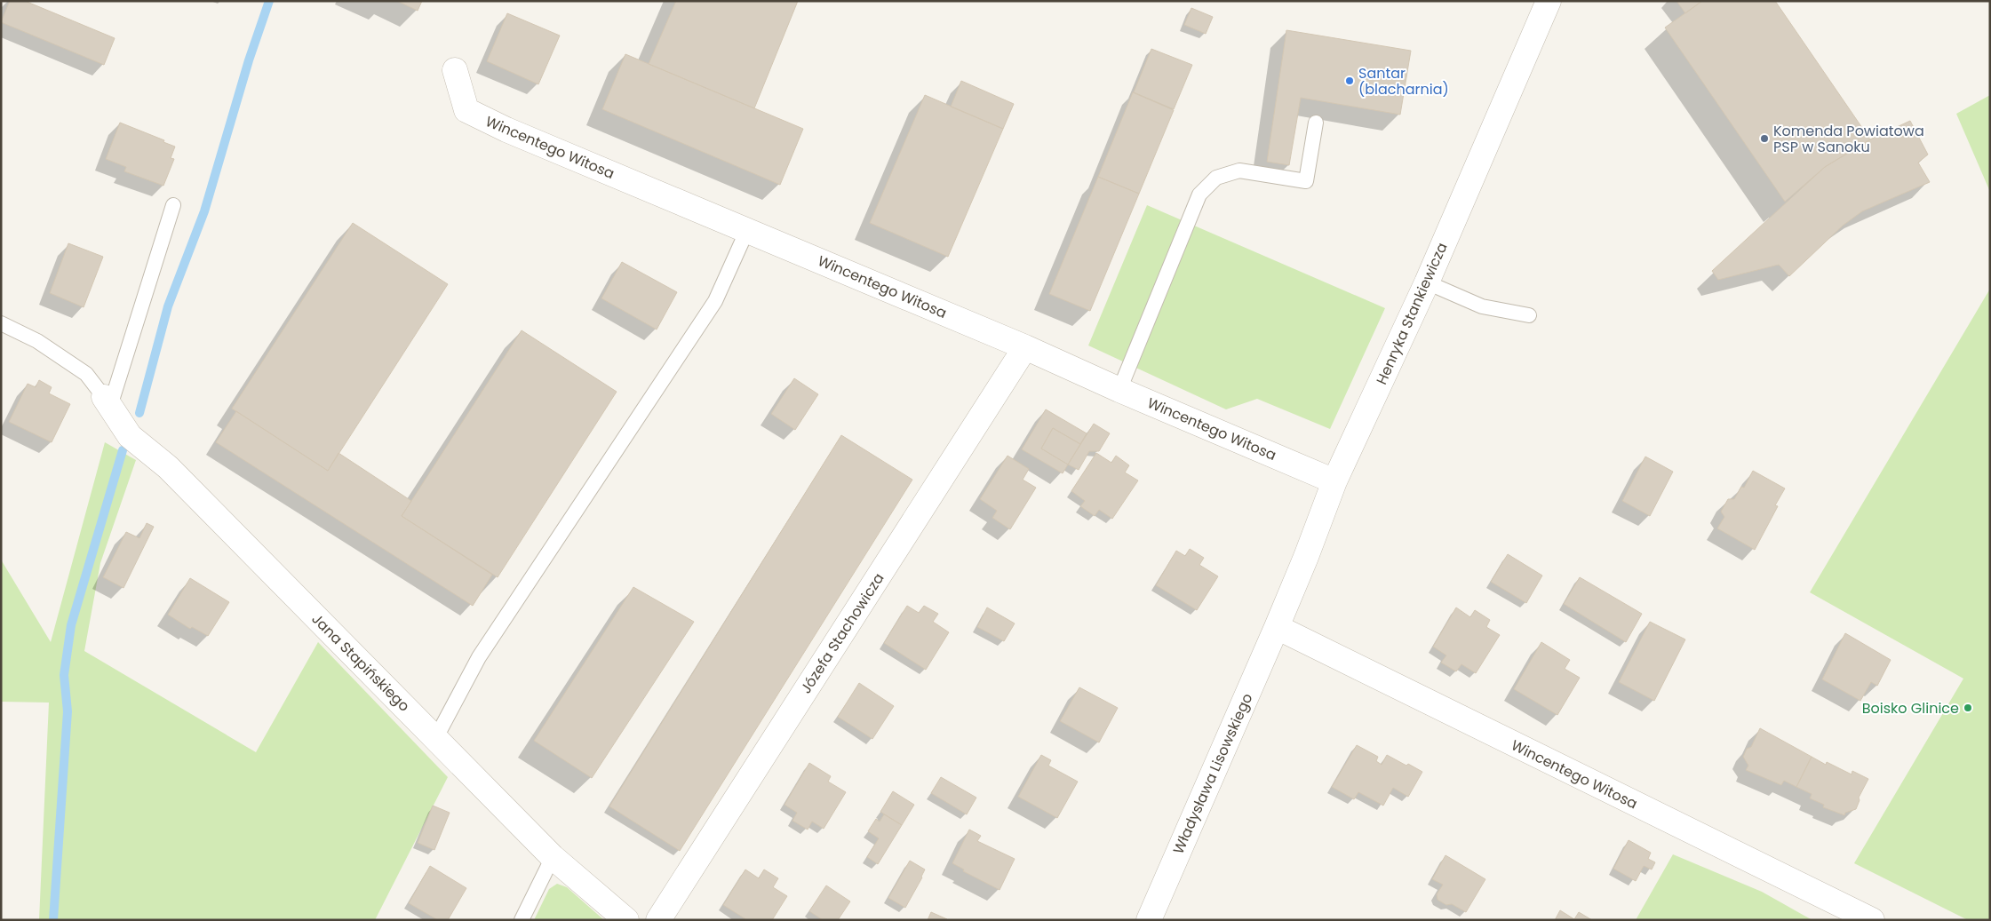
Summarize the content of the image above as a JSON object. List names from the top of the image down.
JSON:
{
  "streets": {
    "street": [
      "Wincentego Witosa",
      "Henryka Stankiewicza",
      "Józefa Stachowicza",
      "Jana Stapińskiego",
      "Władysława Lisowskiego"
    ]
  },
  "crossings": [
    ["Wincentego Witosa", "Henryka Stankiewicza"],
    ["Wincentego Witosa", "Józefa Stachowicza"],
    ["Wincentego Witosa", "Władysława Lisowskiego"],
    ["Henryka Stankiewicza", "Władysława Lisowskiego"]
  ],
  "places": ["Santar (blacharnia)", "Komenda Powiatowa PSP w Sanoku", "Boisko Glinice"]
}
